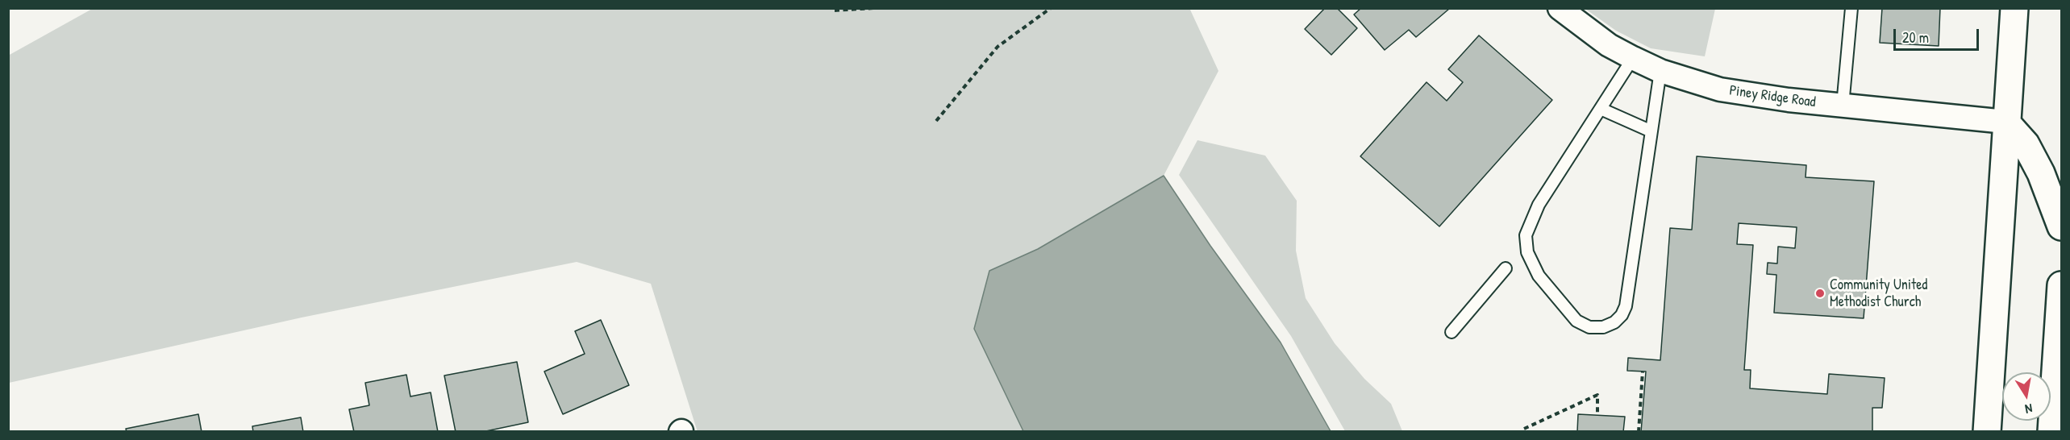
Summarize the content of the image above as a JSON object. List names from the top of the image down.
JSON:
{
  "streets": {
    "street": ["Piney Ridge Road"]
  },
  "places": ["Community United Methodist Church"],
  "scale_bar": "20 m",
  "north": "bottom"
}
